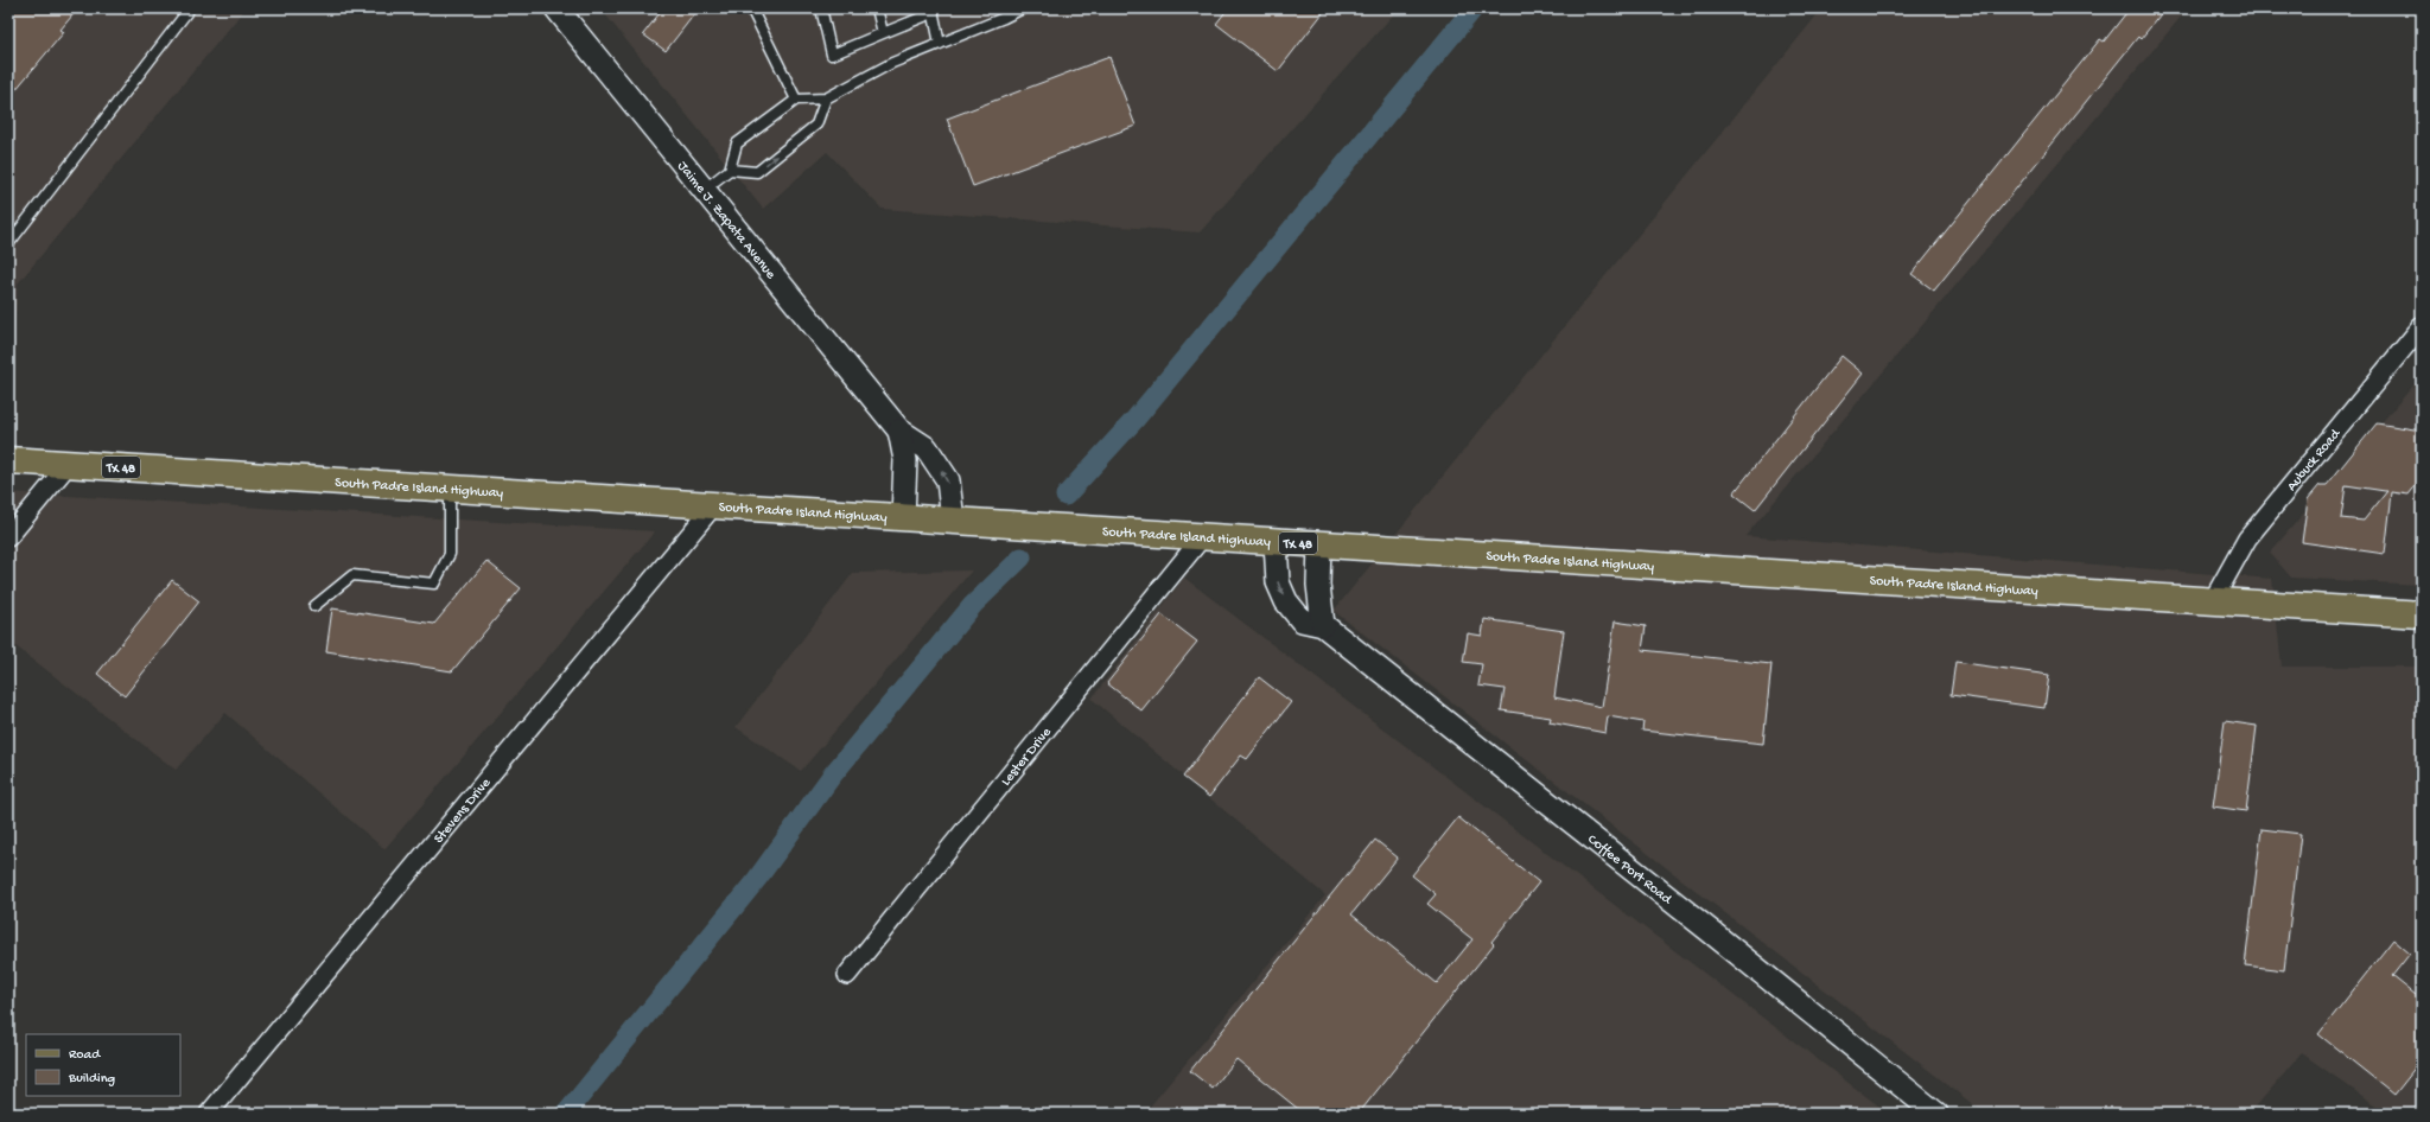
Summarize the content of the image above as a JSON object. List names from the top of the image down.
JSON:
{
  "streets": {
    "main road": ["TX 48", "South Padre Island Highway"],
    "street": [
      "Jaime J. Zapata Avenue",
      "Aubuck Road",
      "Lester Drive",
      "Stevens Drive",
      "Coffee Port Road"
    ]
  },
  "crossings": [
    ["Jaime J. Zapata Avenue", "South Padre Island Highway"],
    ["Aubuck Road", "South Padre Island Highway"],
    ["South Padre Island Highway", "Lester Drive"],
    ["South Padre Island Highway", "Stevens Drive"],
    ["South Padre Island Highway", "Coffee Port Road"]
  ],
  "legend": ["Road", "Building"]
}
